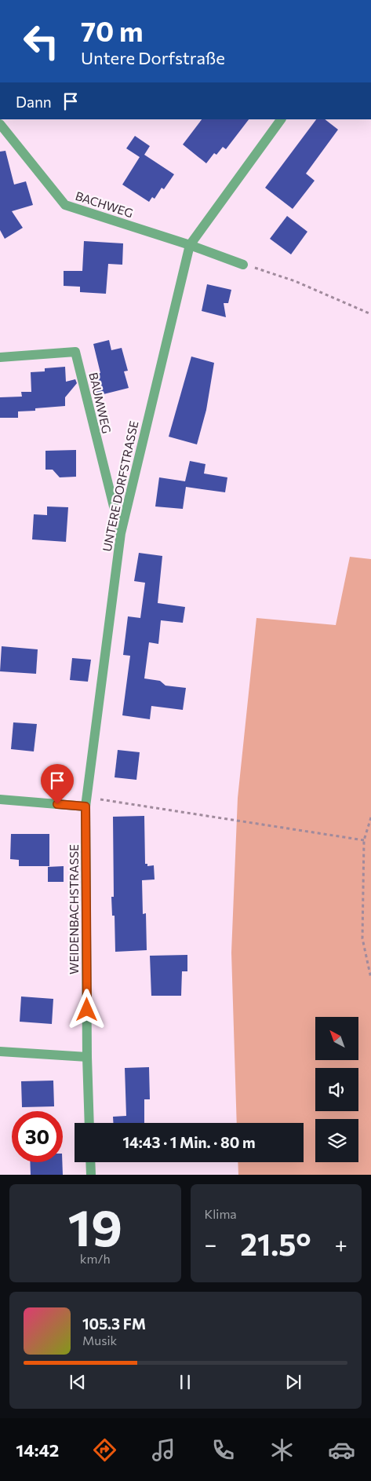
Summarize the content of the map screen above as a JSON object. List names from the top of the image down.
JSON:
{
  "streets": {
    "street": [
      "BACHWEG",
      "BAUMWEG",
      "UNTERE DORFSTRASSE",
      "WEIDENBACHSTRASSE"
    ]
  },
  "crossings": [
    ["BACHWEG", "UNTERE DORFSTRASSE"],
    ["BAUMWEG", "UNTERE DORFSTRASSE"],
    ["UNTERE DORFSTRASSE", "WEIDENBACHSTRASSE"]
  ],
  "north": "top left",
  "page": {
    "turn": ["70 m", "Untere Dorfstraße"],
    "then": "Dann",
    "limit": "30",
    "trip": "14:43 · 1 Min. · 80 m",
    "tile": [
      ["19", "km/h"],
      "Klima"
    ],
    "heat": ["−", "21.5°", "+"],
    "song": ["105.3 FM", "Musik"],
    "tabs": "14:42"
  }
}
